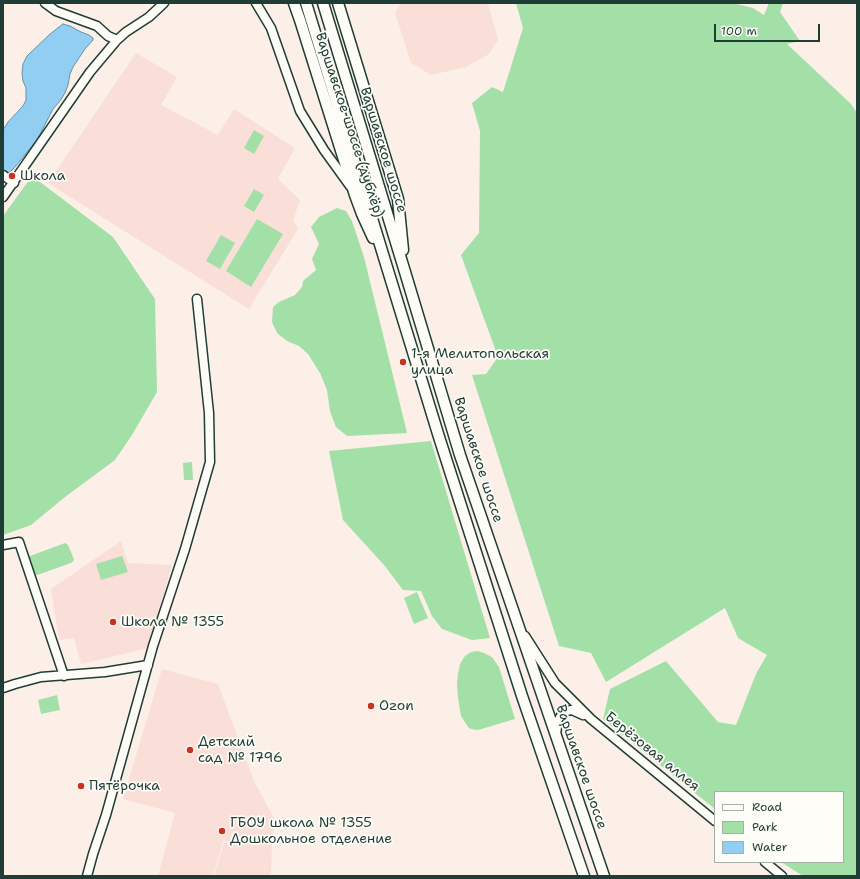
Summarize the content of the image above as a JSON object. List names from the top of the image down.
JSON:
{
  "streets": {
    "main road": ["Варшавское шоссе (дублёр)", "Варшавское шоссе"],
    "street": ["Берёзовая аллея"]
  },
  "crossings": [
    ["Варшавское шоссе (дублёр)", "Варшавское шоссе"],
    ["Варшавское шоссе", "Берёзовая аллея"]
  ],
  "places": [
    "Школа",
    "1-я Мелитопольская улица",
    "Школа № 1355",
    "Ozon",
    "Детский сад № 1796",
    "Пятёрочка",
    "ГБОУ школа № 1355 Дошкольное отделение"
  ],
  "legend": ["Road", "Park", "Water"],
  "scale_bar": "100 m"
}
